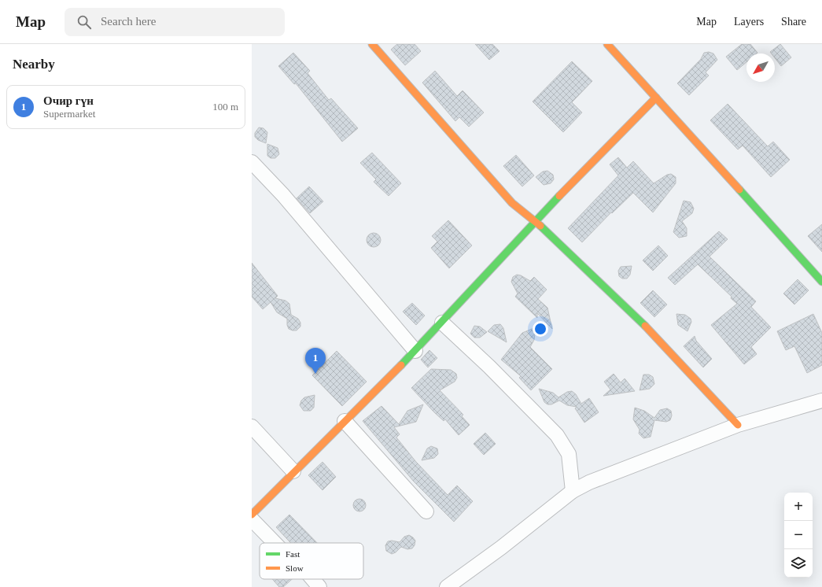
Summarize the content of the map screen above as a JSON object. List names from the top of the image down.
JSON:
{
  "legend": ["Fast", "Slow"],
  "north": "bottom left",
  "page": {
    "header": "Map",
    "search": "Search here",
    "nav": ["Map", "Layers", "Share"],
    "heading": "Nearby",
    "list": [
      {
        "mark": "1",
        "name": "Очир гүн",
        "note": "Supermarket",
        "value": "100 m"
      }
    ],
    "pins": "1",
    "map_buttons": ["+", "−"]
  }
}
